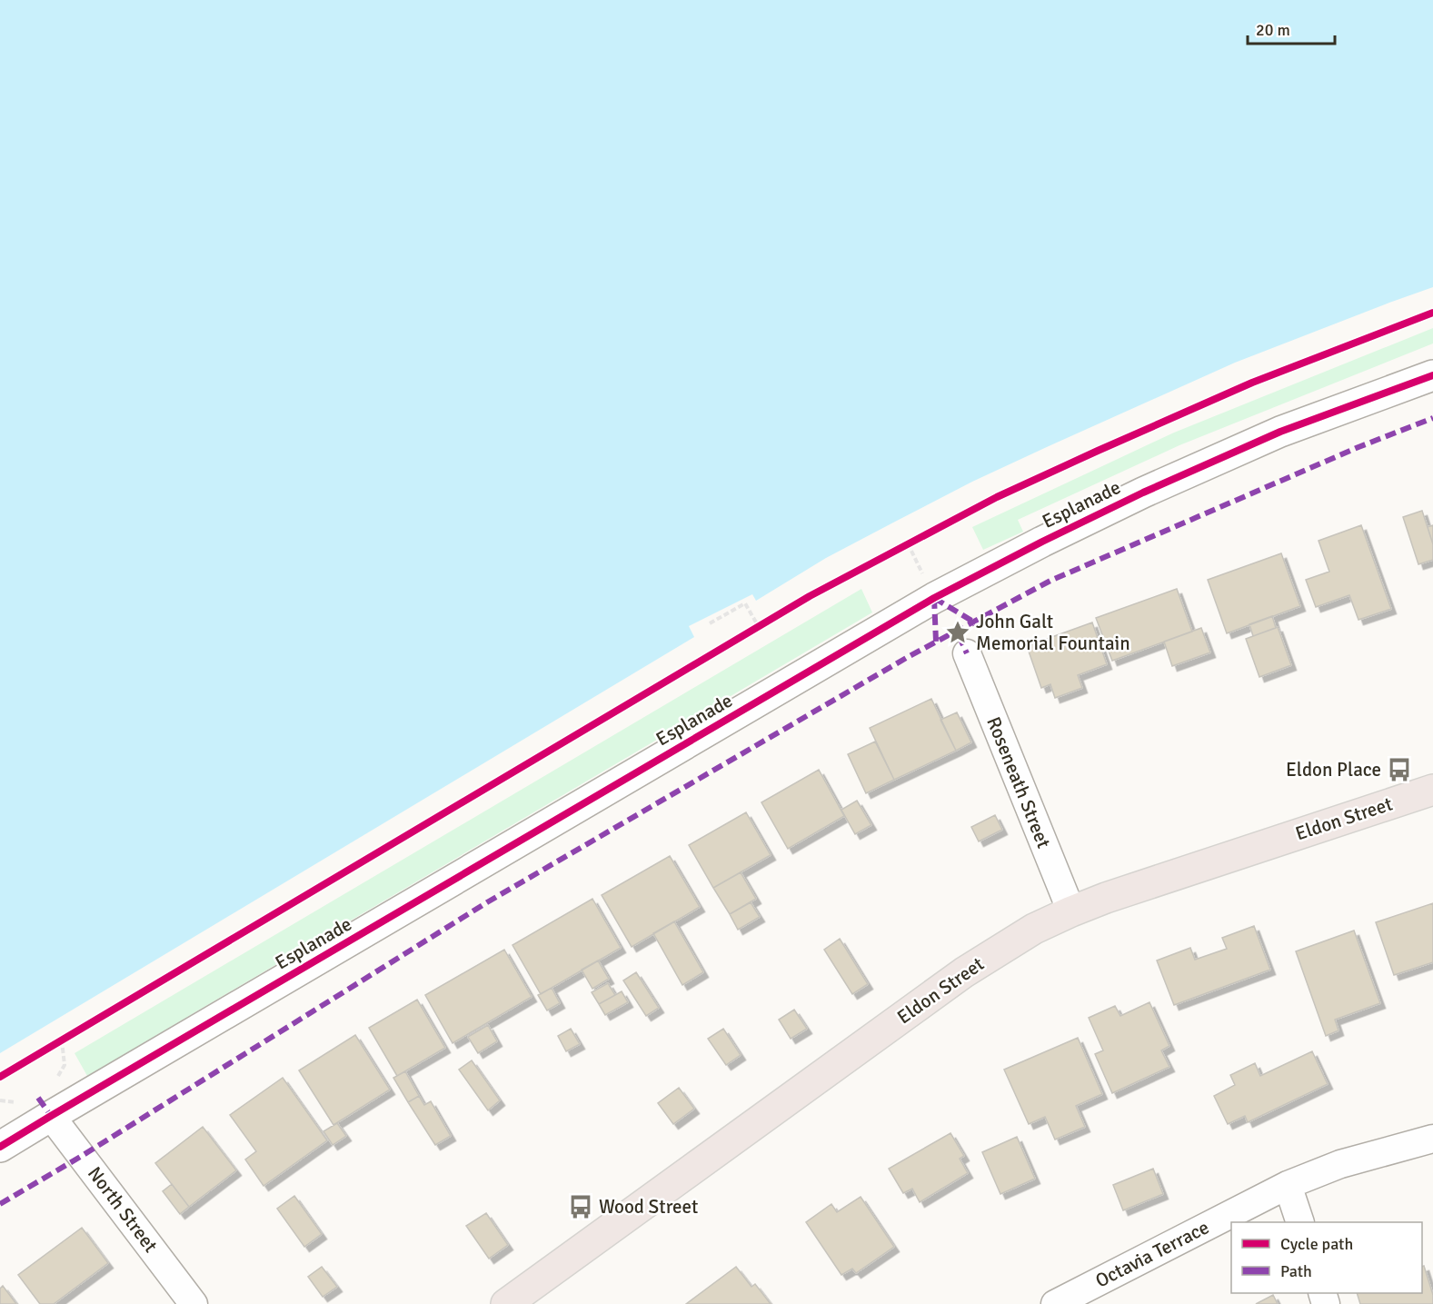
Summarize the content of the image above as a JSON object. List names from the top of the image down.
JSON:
{
  "streets": {
    "main road": ["Eldon Street"],
    "street": [
      "Esplanade",
      "Roseneath Street",
      "North Street",
      "Octavia Terrace"
    ]
  },
  "crossings": [
    ["Esplanade", "North Street"],
    ["Roseneath Street", "Eldon Street"]
  ],
  "places": {
    "place": ["John Galt Memorial Fountain"],
    "bus stop": ["Eldon Place", "Wood Street"]
  },
  "legend": ["Cycle path", "Path"],
  "scale_bar": "20 m"
}
